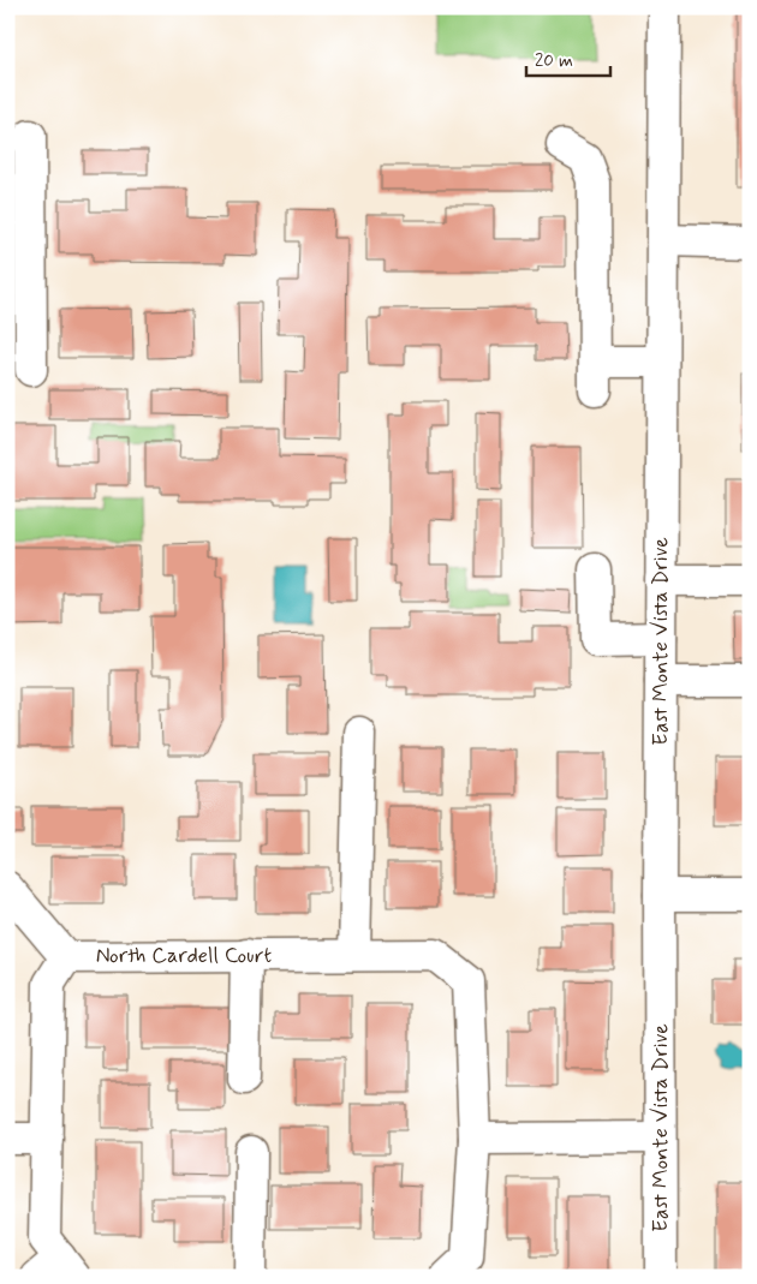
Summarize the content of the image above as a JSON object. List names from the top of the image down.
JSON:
{
  "streets": {
    "street": ["East Monte Vista Drive", "North Cardell Court"]
  },
  "scale_bar": "20 m"
}
